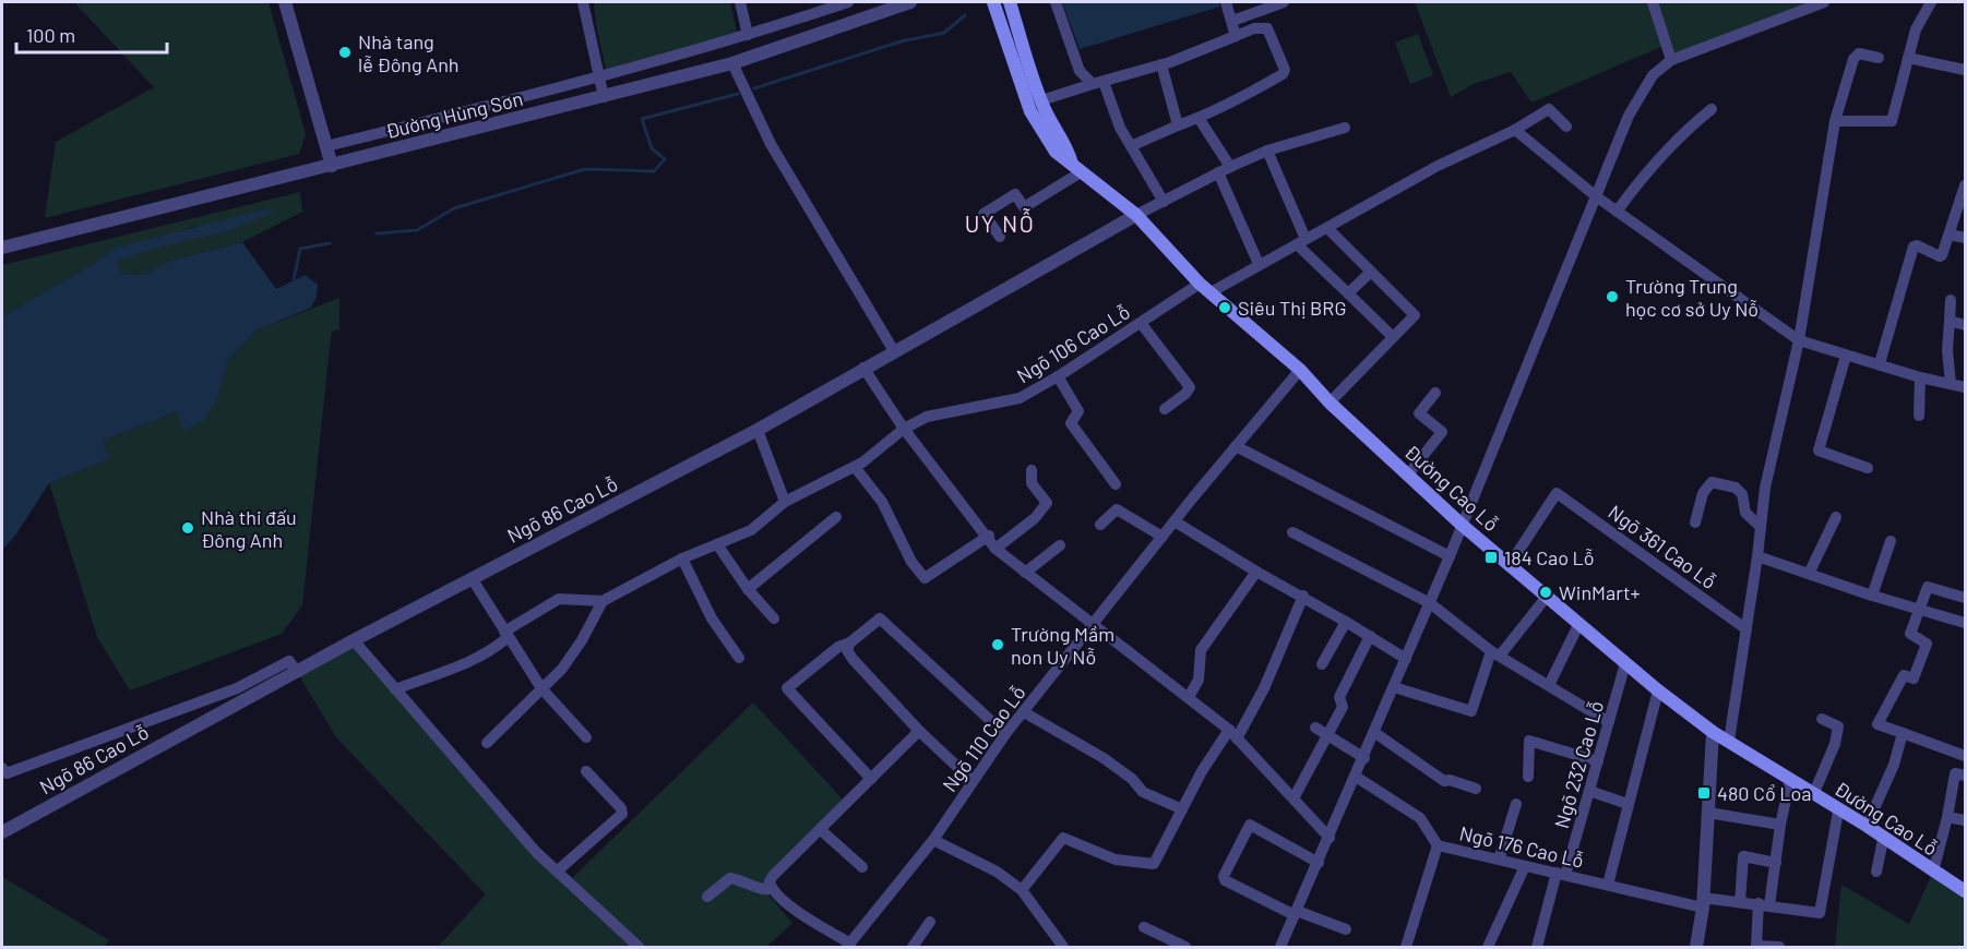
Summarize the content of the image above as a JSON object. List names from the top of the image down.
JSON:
{
  "streets": {
    "main road": ["Đường Cao Lỗ"],
    "street": [
      "Đường Hùng Sơn",
      "Ngõ 106 Cao Lỗ",
      "Ngõ 86 Cao Lỗ",
      "Ngõ 361 Cao Lỗ",
      "Ngõ 110 Cao Lỗ",
      "Ngõ 232 Cao Lỗ",
      "Ngõ 176 Cao Lỗ"
    ]
  },
  "crossings": [
    ["Ngõ 106 Cao Lỗ", "Đường Cao Lỗ"],
    ["Đường Cao Lỗ", "Ngõ 86 Cao Lỗ"],
    ["Đường Cao Lỗ", "Ngõ 361 Cao Lỗ"],
    ["Đường Cao Lỗ", "Ngõ 110 Cao Lỗ"],
    ["Đường Cao Lỗ", "Ngõ 232 Cao Lỗ"],
    ["Đường Cao Lỗ", "Ngõ 176 Cao Lỗ"],
    ["Ngõ 232 Cao Lỗ", "Ngõ 176 Cao Lỗ"]
  ],
  "districts": ["UY NỖ"],
  "places": {
    "other": [
      "Nhà tang lễ Đông Anh",
      "Trường Trung học cơ sở Uy Nỗ",
      "Siêu Thị BRG",
      "Nhà thi đấu Đông Anh",
      "WinMart+",
      "Trường Mầm non Uy Nỗ"
    ],
    "transit": ["184 Cao Lỗ", "480 Cổ Loa"]
  },
  "scale_bar": "100 m"
}
